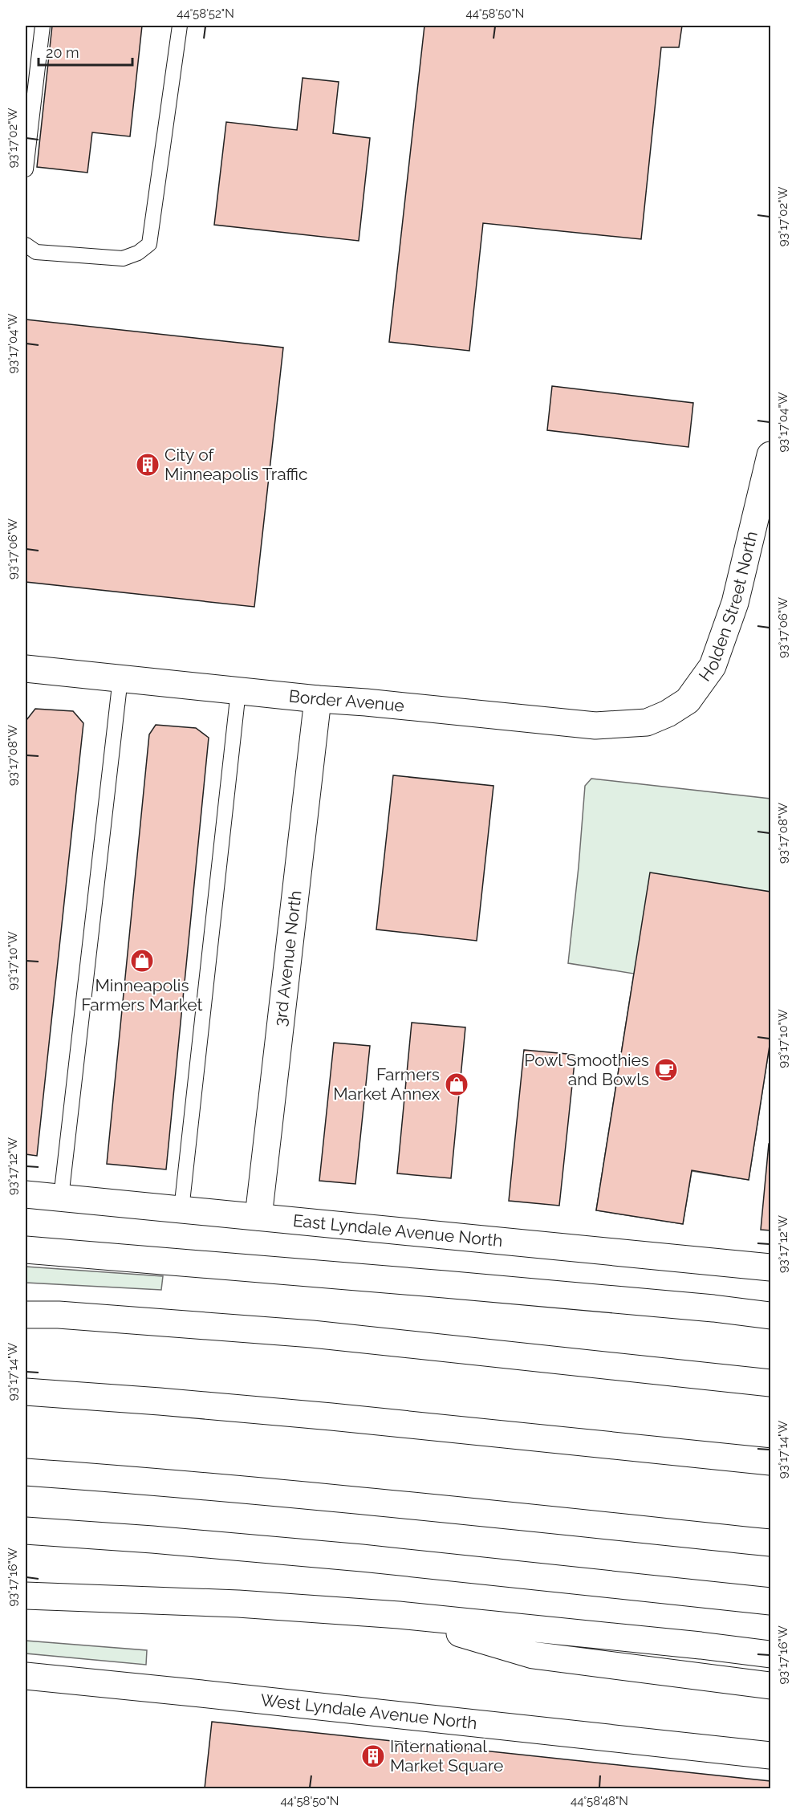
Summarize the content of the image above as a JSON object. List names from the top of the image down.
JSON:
{
  "streets": {
    "main road": [
      "Holden Street North",
      "Border Avenue",
      "3rd Avenue North",
      "East Lyndale Avenue North",
      "West Lyndale Avenue North"
    ]
  },
  "crossings": [
    ["Holden Street North", "Border Avenue"],
    ["Border Avenue", "3rd Avenue North"],
    ["3rd Avenue North", "East Lyndale Avenue North"]
  ],
  "places": {
    "building": ["City of Minneapolis Traffic", "International Market Square"],
    "shop": ["Minneapolis Farmers Market", "Farmers Market Annex"],
    "cafe": ["Powl Smoothies and Bowls"]
  },
  "scale_bar": "20 m",
  "coordinates": [
    "44°58'52\"N",
    "44°58'50\"N",
    "93°17'02\"W",
    "93°17'04\"W",
    "93°17'06\"W",
    "93°17'08\"W",
    "93°17'10\"W",
    "93°17'12\"W",
    "93°17'14\"W",
    "93°17'16\"W",
    "44°58'48\"N"
  ]
}
